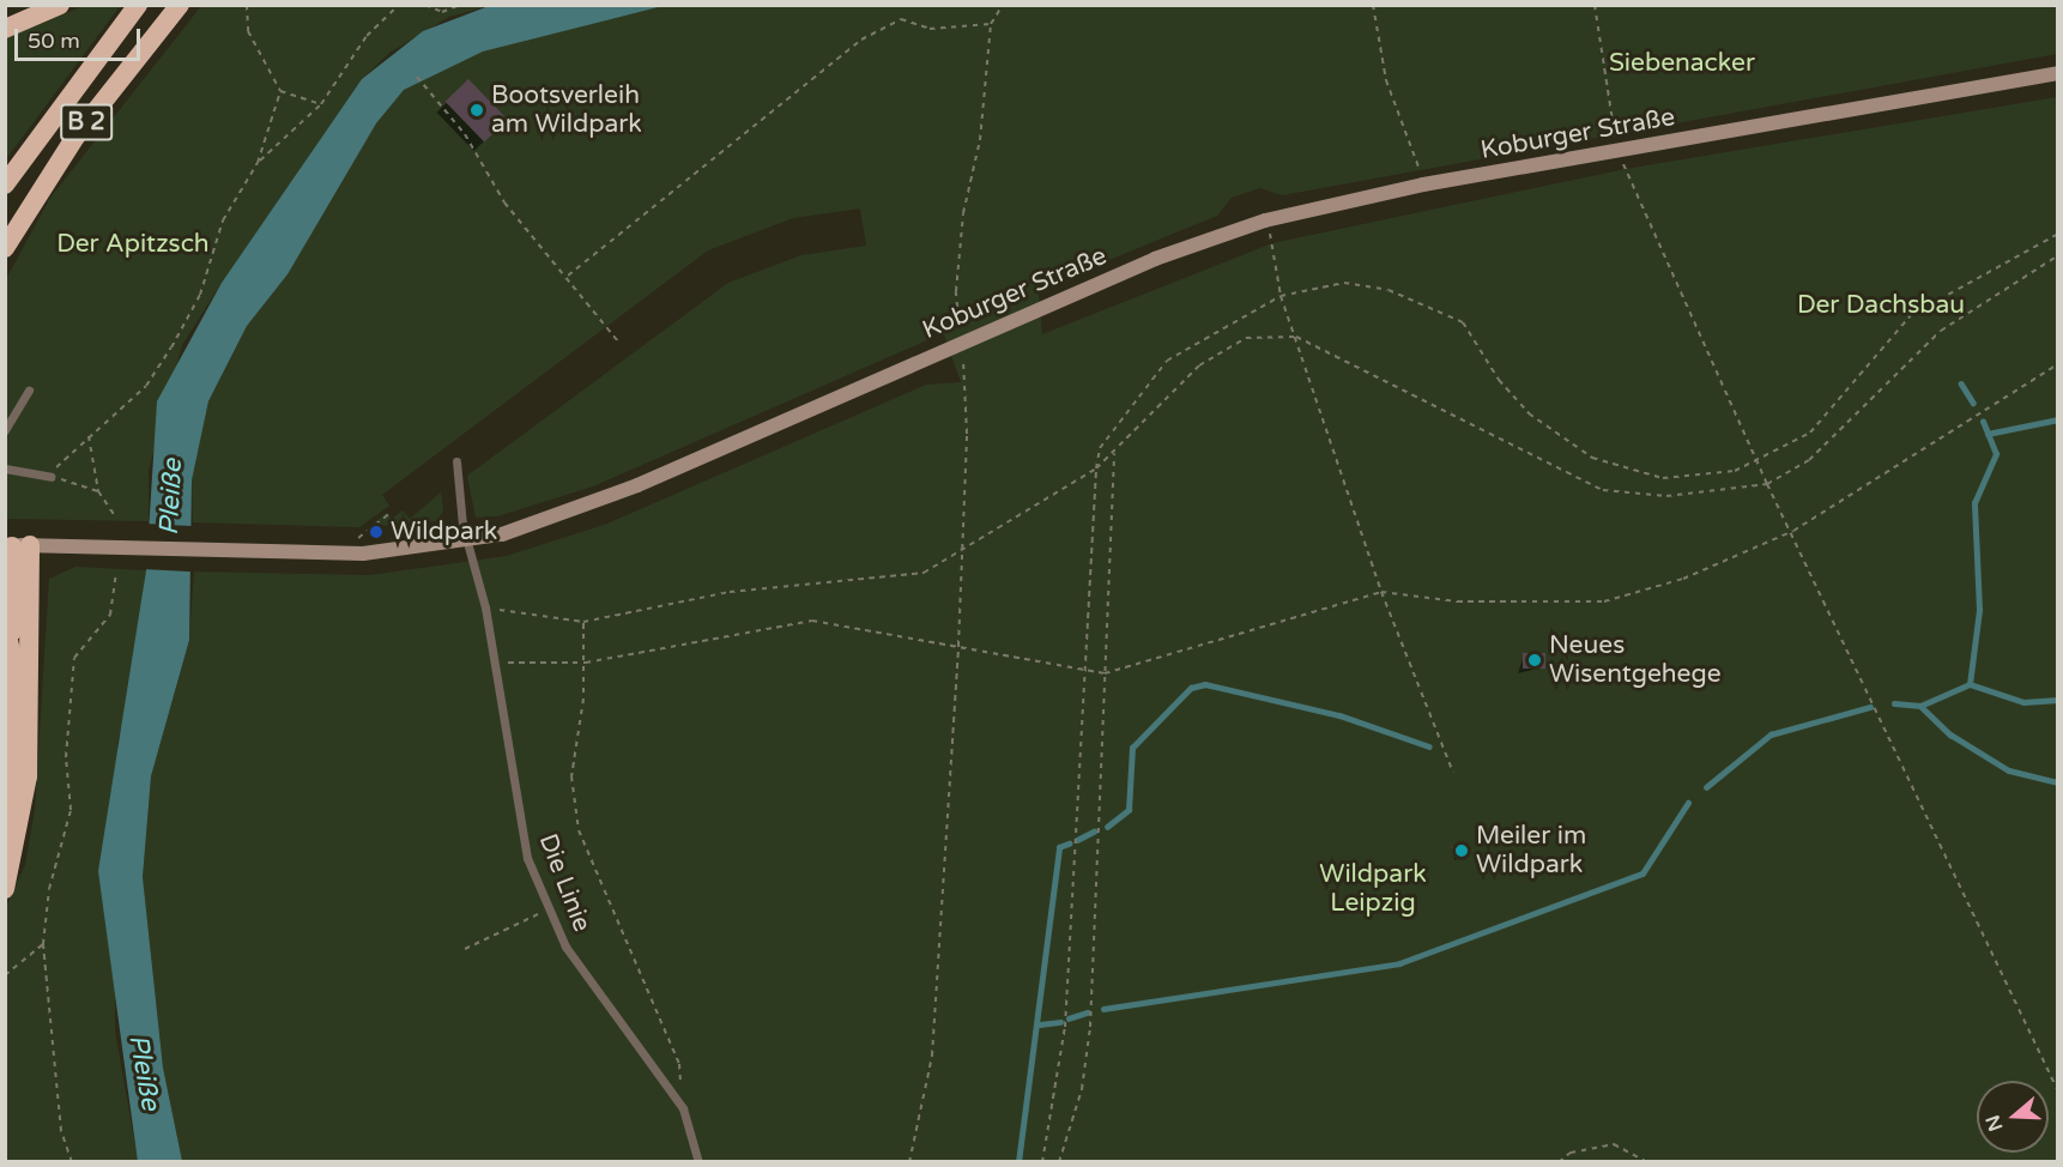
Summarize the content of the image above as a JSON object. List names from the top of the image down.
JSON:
{
  "streets": {
    "highway": ["B 2"],
    "main road": ["Koburger Straße"],
    "lane": ["Die Linie"]
  },
  "crossings": [
    ["Koburger Straße", "Die Linie"]
  ],
  "water": ["Pleiße"],
  "parks": [
    "Siebenacker",
    "Der Apitzsch",
    "Der Dachsbau",
    "Wildpark Leipzig"
  ],
  "places": [
    "Bootsverleih am Wildpark",
    "Wildpark",
    "Neues Wisentgehege",
    "Meiler im Wildpark"
  ],
  "scale_bar": "50 m",
  "north": "left"
}
